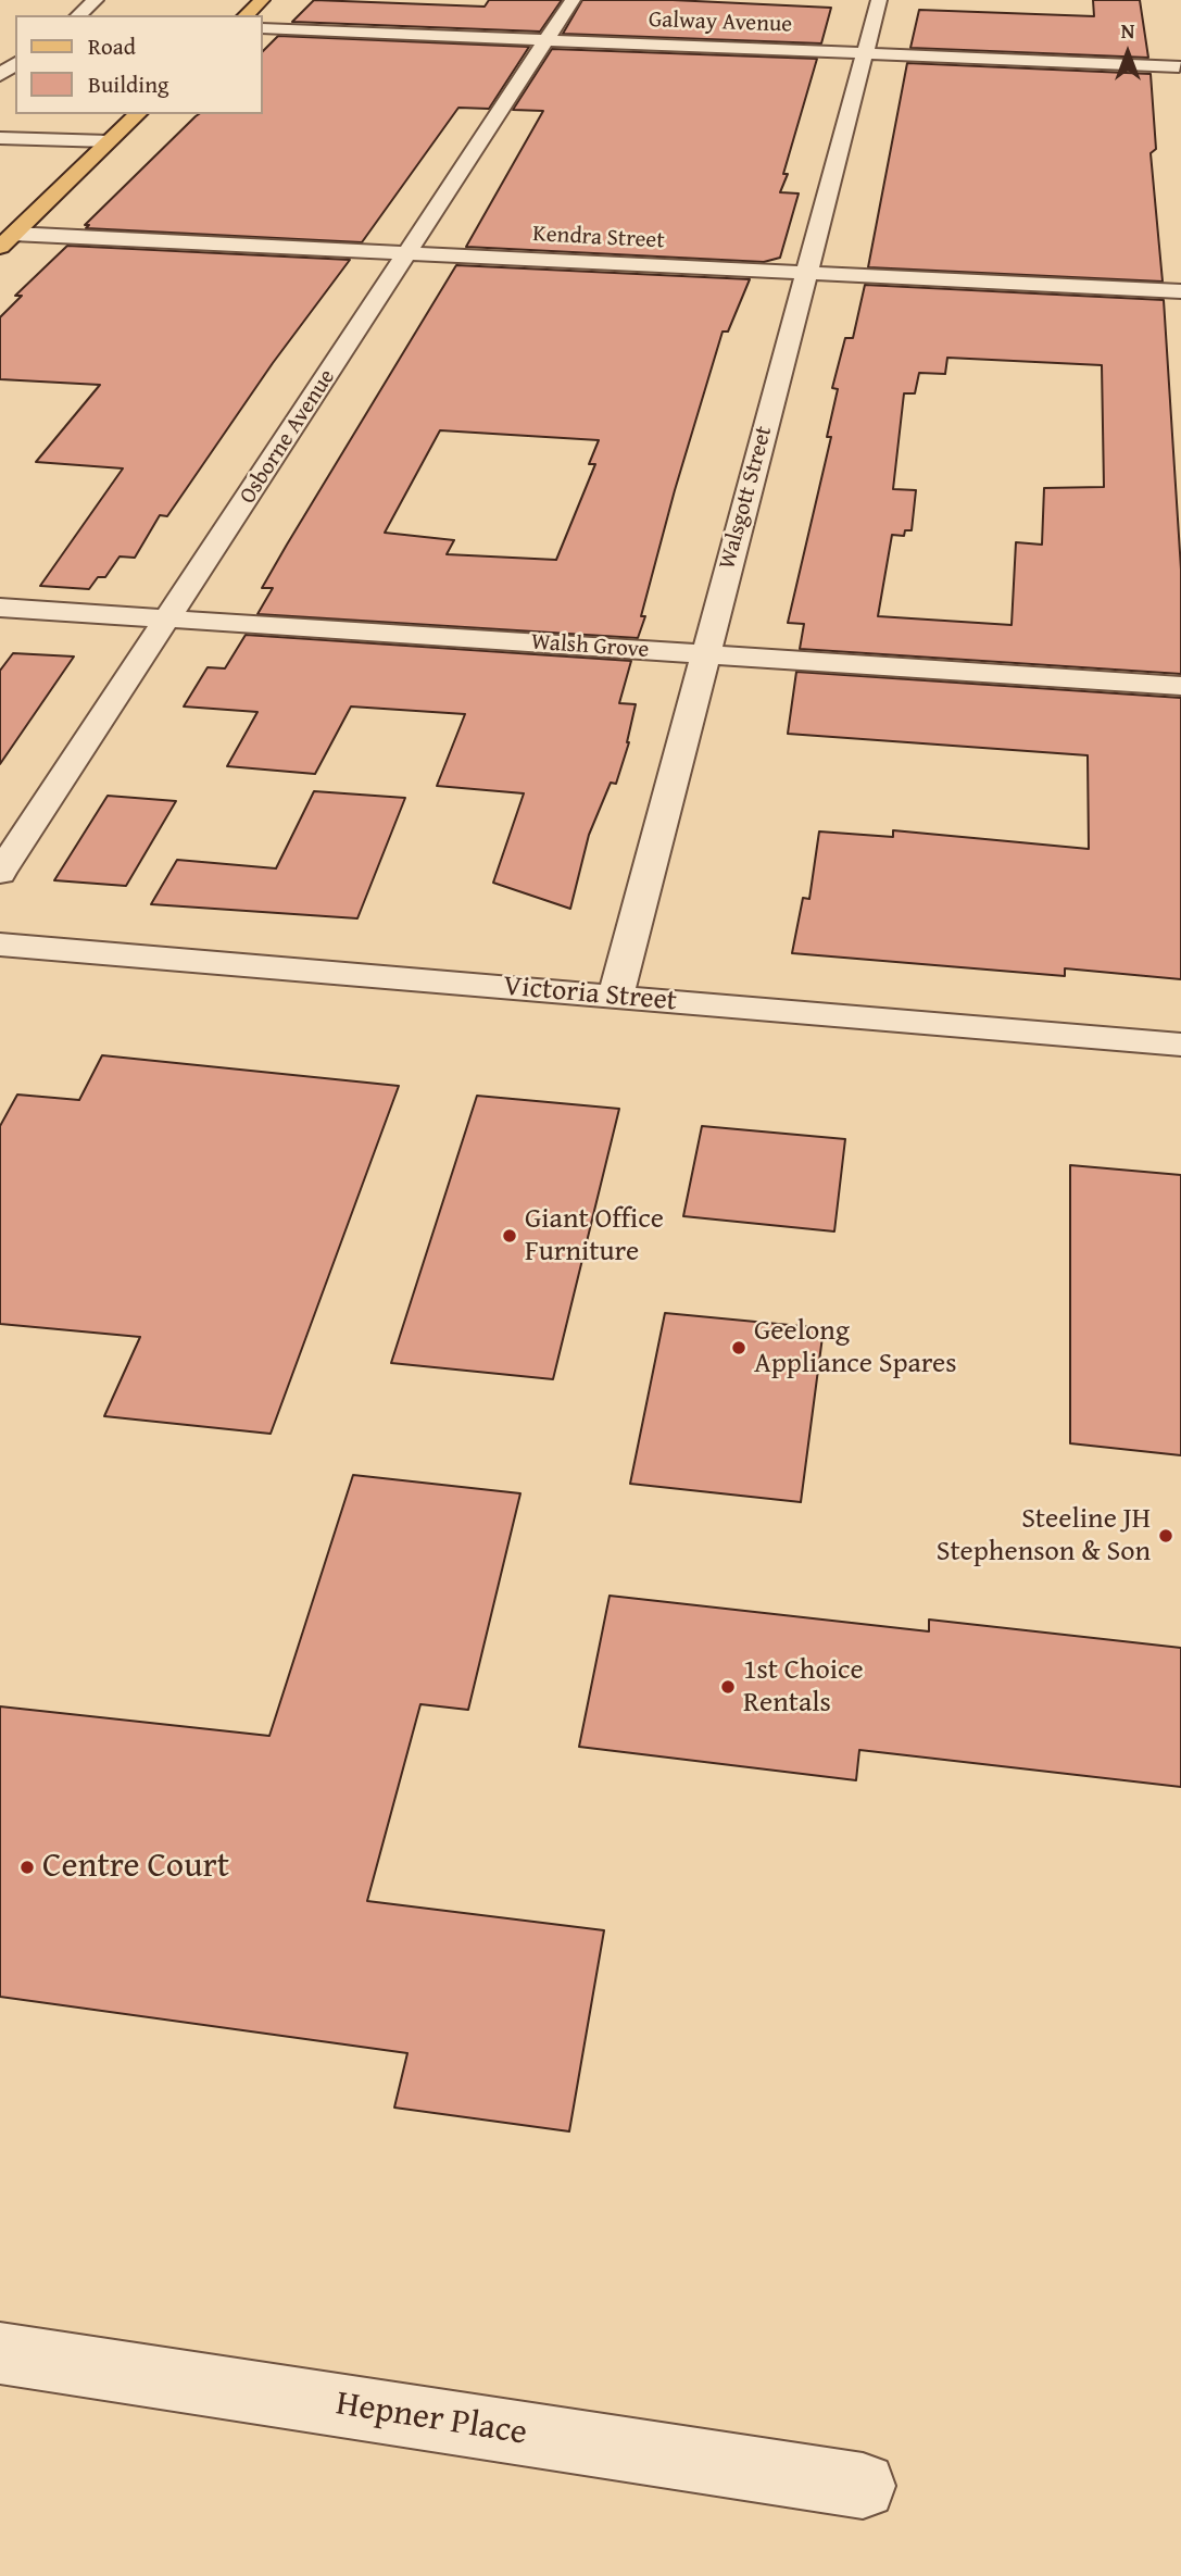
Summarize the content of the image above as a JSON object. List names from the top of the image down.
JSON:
{
  "streets": {
    "street": [
      "Galway Avenue",
      "Kendra Street",
      "Osborne Avenue",
      "Walsgott Street",
      "Walsh Grove",
      "Victoria Street",
      "Hepner Place"
    ]
  },
  "crossings": [
    ["Galway Avenue", "Osborne Avenue"],
    ["Galway Avenue", "Walsgott Street"],
    ["Kendra Street", "Osborne Avenue"],
    ["Kendra Street", "Walsgott Street"],
    ["Osborne Avenue", "Walsh Grove"],
    ["Walsgott Street", "Walsh Grove"],
    ["Walsgott Street", "Victoria Street"]
  ],
  "places": [
    "Giant Office Furniture",
    "Geelong Appliance Spares",
    "Steeline JH Stephenson & Son",
    "1st Choice Rentals",
    "Centre Court"
  ],
  "legend": ["Road", "Building"],
  "north": "top"
}
